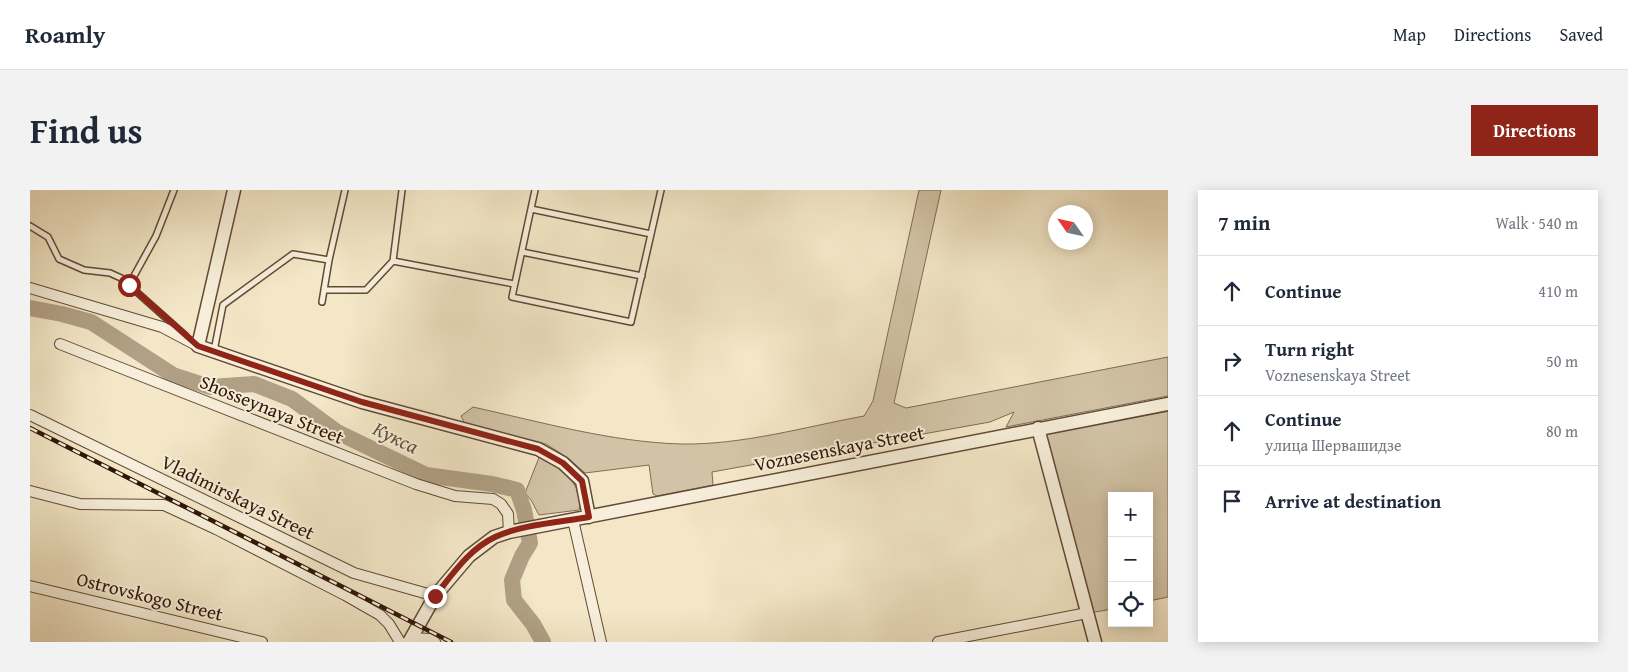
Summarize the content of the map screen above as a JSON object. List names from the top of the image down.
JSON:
{
  "streets": {
    "street": [
      "Shosseynaya Street",
      "Voznesenskaya Street",
      "Vladimirskaya Street",
      "Ostrovskogo Street"
    ]
  },
  "crossings": [
    ["Shosseynaya Street", "Voznesenskaya Street"],
    ["Voznesenskaya Street", "Vladimirskaya Street"]
  ],
  "water": ["Кукса"],
  "north": "top left",
  "page": {
    "header": "Roamly",
    "nav": ["Map", "Directions", "Saved"],
    "title": "Find us",
    "buttons": "Directions",
    "heading": ["7 min", "Walk · 540 m"],
    "list": [
      ["Continue", "410 m"],
      ["Turn right", "Voznesenskaya Street", "50 m"],
      ["Continue", "улица Шервашидзе", "80 m"],
      "Arrive at destination"
    ],
    "map_buttons": ["+", "−"]
  }
}
